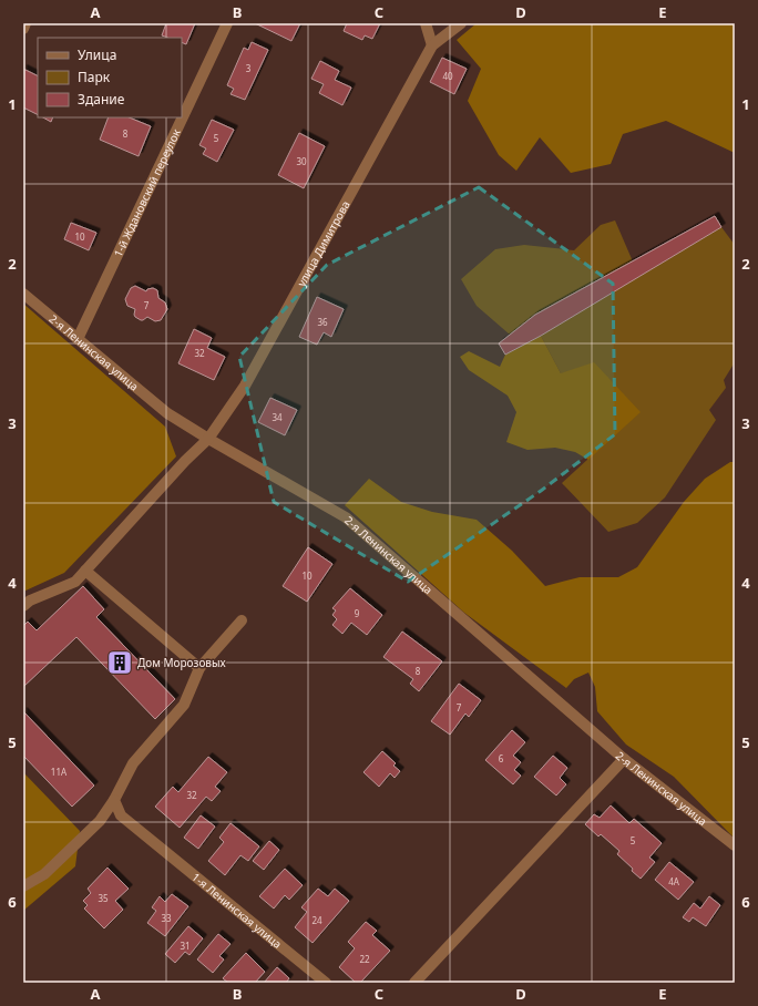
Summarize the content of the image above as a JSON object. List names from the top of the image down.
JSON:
{
  "streets": {
    "street": [
      "1-й Ждановский переулок",
      "улица Димитрова",
      "2-я Ленинская улица",
      "1-я Ленинская улица"
    ]
  },
  "crossings": [
    ["1-й Ждановский переулок", "2-я Ленинская улица"],
    ["улица Димитрова", "2-я Ленинская улица"]
  ],
  "places": {
    "building": ["Дом Морозовых"]
  },
  "house_numbers": [
    "3",
    "40",
    "8",
    "5",
    "30",
    "10",
    "7",
    "36",
    "32",
    "34",
    "10",
    "9",
    "8",
    "7",
    "6",
    "11А",
    "32",
    "5",
    "4А",
    "35",
    "33",
    "24",
    "31",
    "22"
  ],
  "legend": ["Улица", "Парк", "Здание"],
  "grid": {
    "columns": [
      "A",
      "B",
      "C",
      "D",
      "E"
    ],
    "rows": [
      "1",
      "2",
      "3",
      "4",
      "5",
      "6"
    ]
  }
}
